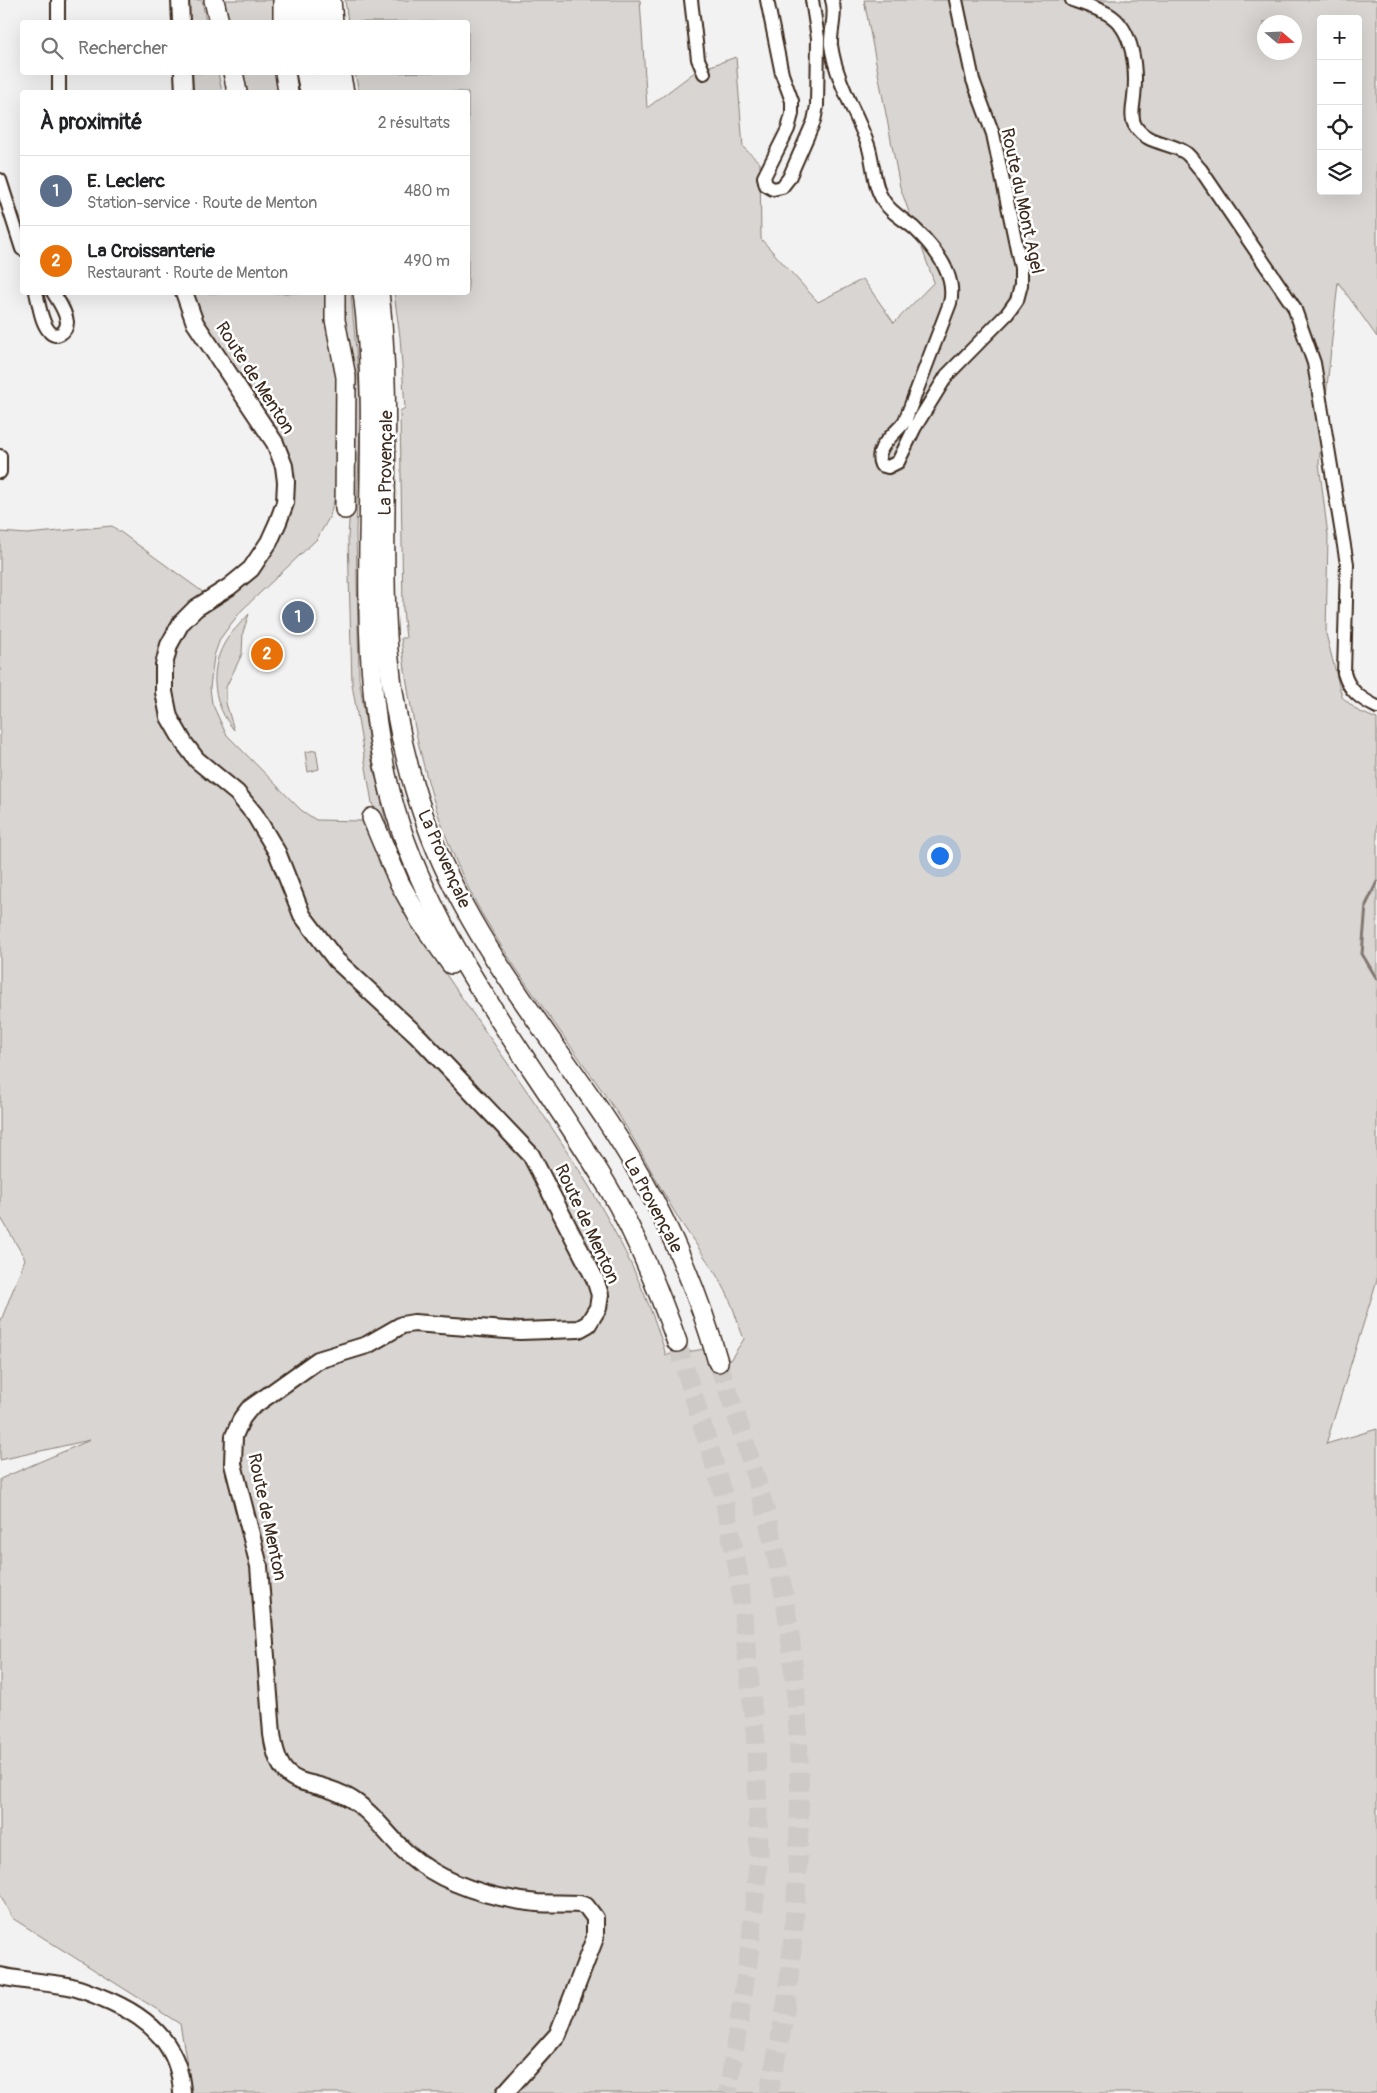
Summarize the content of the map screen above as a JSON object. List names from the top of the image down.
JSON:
{
  "streets": {
    "highway": ["La Provençale"],
    "main road": ["Route de Menton"],
    "street": ["Route du Mont Agel"]
  },
  "north": "right",
  "page": {
    "map_buttons": ["+", "−"],
    "search": "Rechercher",
    "heading": ["À proximité", "2 résultats"],
    "list": [
      {
        "mark": "1",
        "name": "E. Leclerc",
        "note": "Station-service · Route de Menton",
        "value": "480 m"
      },
      {
        "mark": "2",
        "name": "La Croissanterie",
        "note": "Restaurant · Route de Menton",
        "value": "490 m"
      }
    ],
    "pins": ["1", "2"]
  }
}
